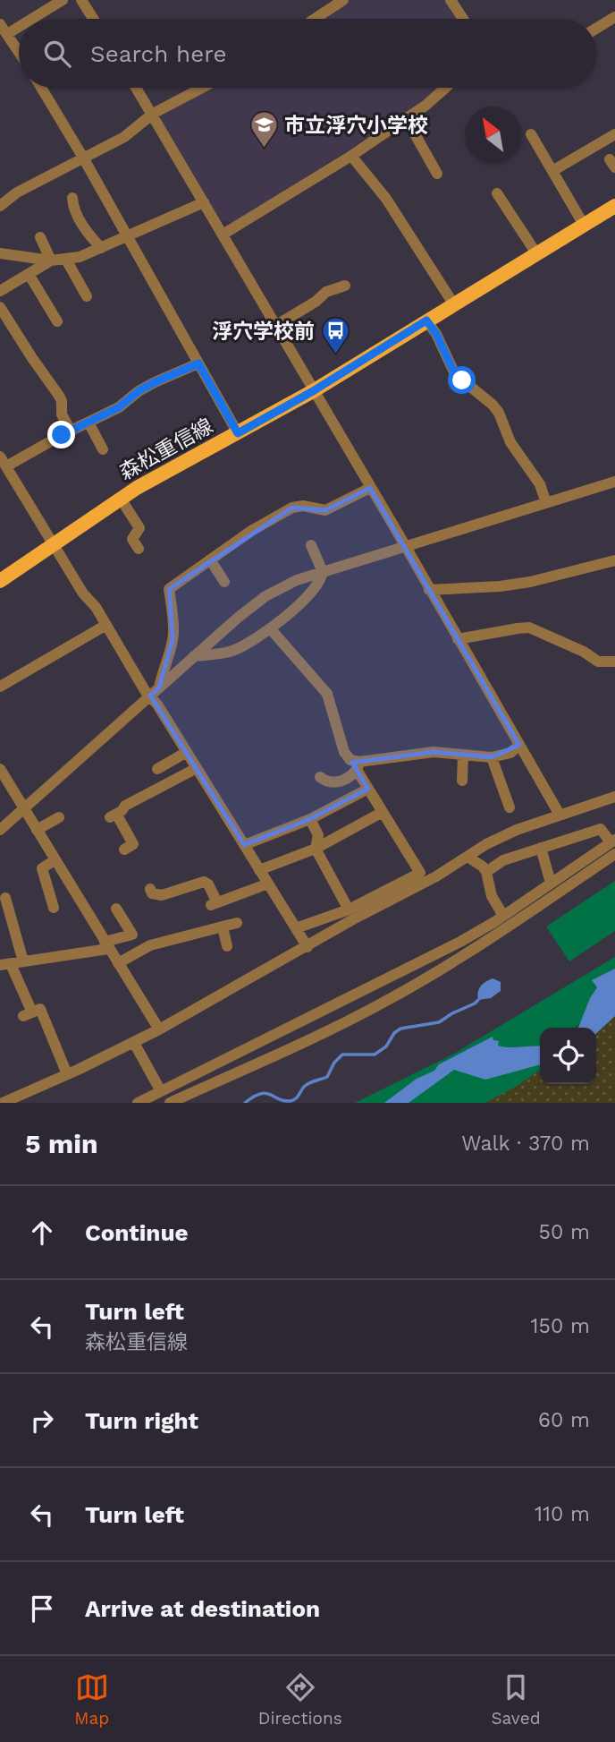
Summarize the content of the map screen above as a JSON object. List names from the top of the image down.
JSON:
{
  "streets": {
    "main road": ["森松重信線"]
  },
  "places": {
    "school or university": ["市立浮穴小学校"],
    "bus stop": ["浮穴学校前"]
  },
  "north": "top left",
  "page": {
    "search": "Search here",
    "heading": ["5 min", "Walk · 370 m"],
    "list": [
      ["Continue", "50 m"],
      ["Turn left", "森松重信線", "150 m"],
      ["Turn right", "60 m"],
      ["Turn left", "110 m"],
      "Arrive at destination"
    ],
    "nav": ["Map", "Directions", "Saved"]
  }
}
